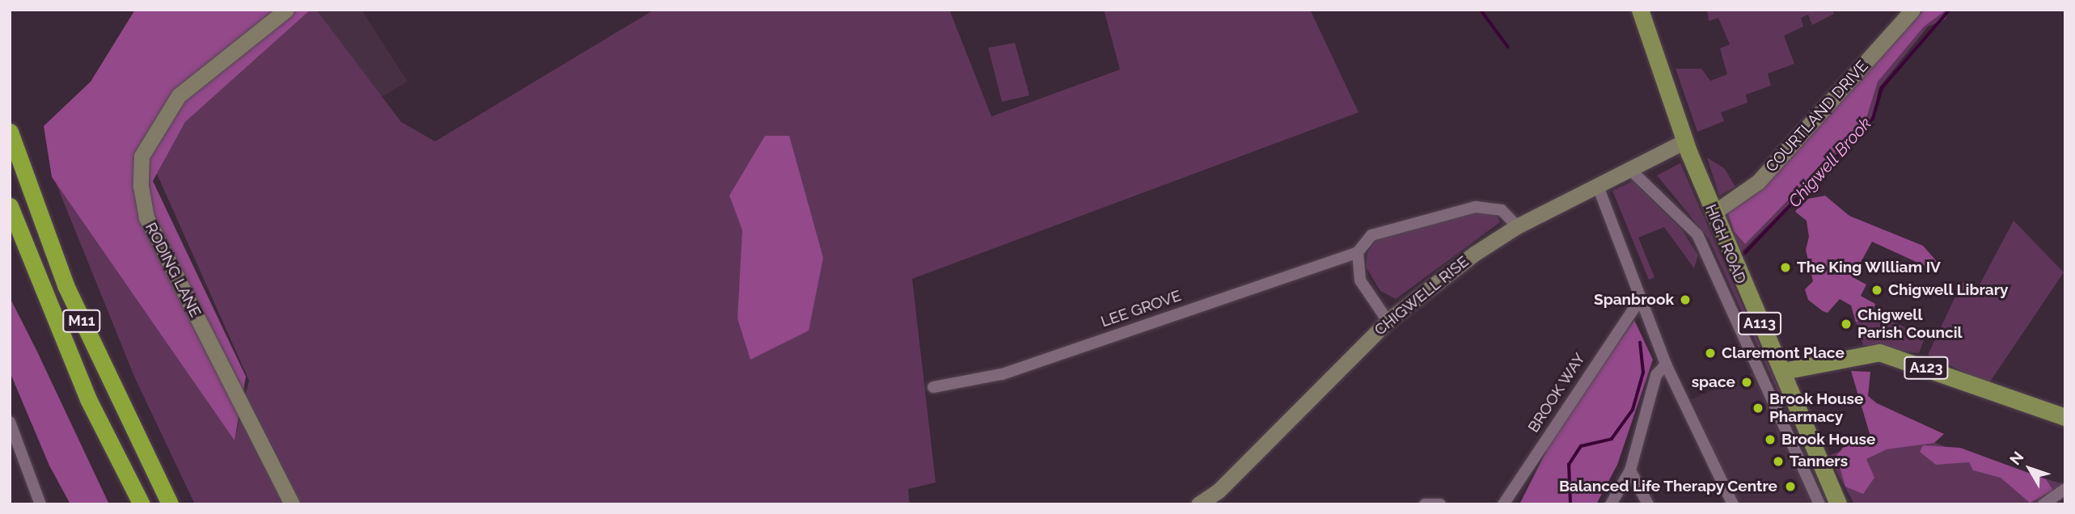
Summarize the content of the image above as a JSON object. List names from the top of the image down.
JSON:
{
  "streets": {
    "highway": ["M11"],
    "main road": ["HIGH ROAD", "A113", "A123"],
    "street": [
      "COURTLAND DRIVE",
      "RODING LANE",
      "CHIGWELL RISE",
      "LEE GROVE",
      "BROOK WAY"
    ]
  },
  "crossings": [
    ["COURTLAND DRIVE", "HIGH ROAD"],
    ["HIGH ROAD", "CHIGWELL RISE"],
    ["HIGH ROAD", "A123"],
    ["CHIGWELL RISE", "LEE GROVE"]
  ],
  "water": ["Chigwell Brook"],
  "places": [
    "The King WIlliam IV",
    "Chigwell Library",
    "Spanbrook",
    "Chigwell Parish Council",
    "Claremont Place",
    "space",
    "Brook House Pharmacy",
    "Brook House",
    "Tanners",
    "Balanced Life Therapy Centre"
  ],
  "north": "top left"
}
